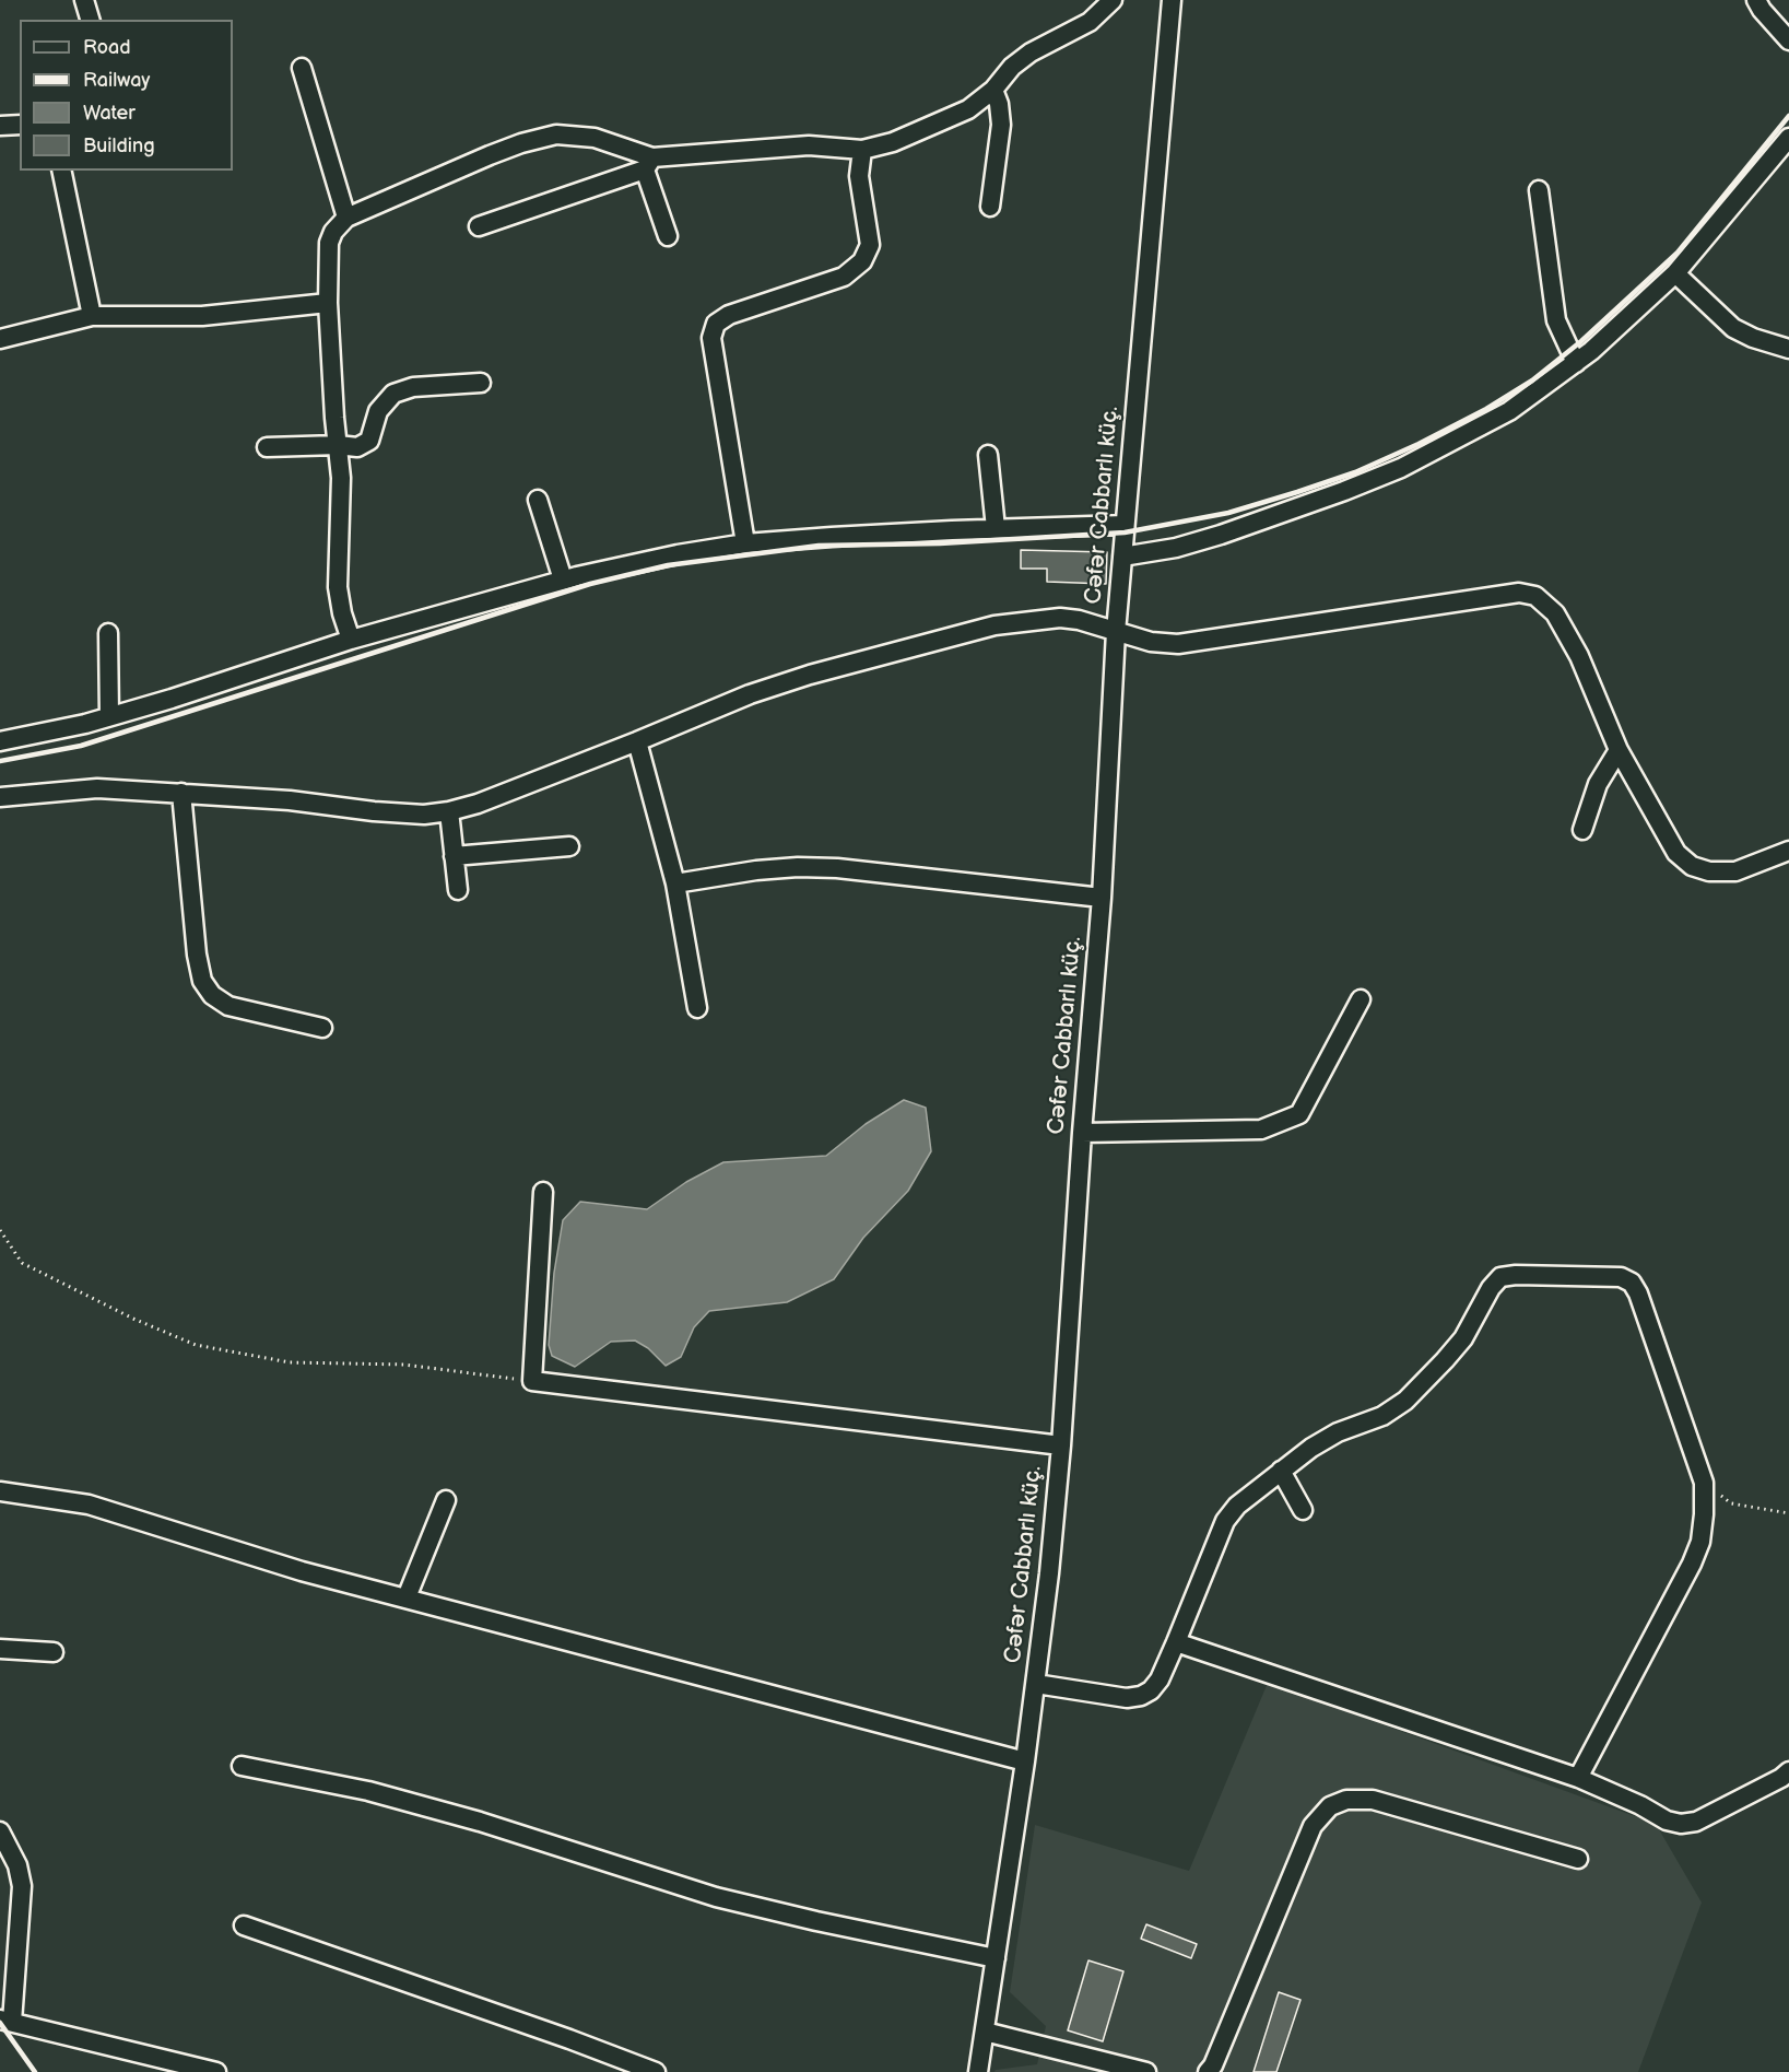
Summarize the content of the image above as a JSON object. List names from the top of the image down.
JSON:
{
  "streets": {
    "street": ["Cəfər Cabbarlı küç."]
  },
  "legend": [
    "Road",
    "Railway",
    "Water",
    "Building"
  ]
}
